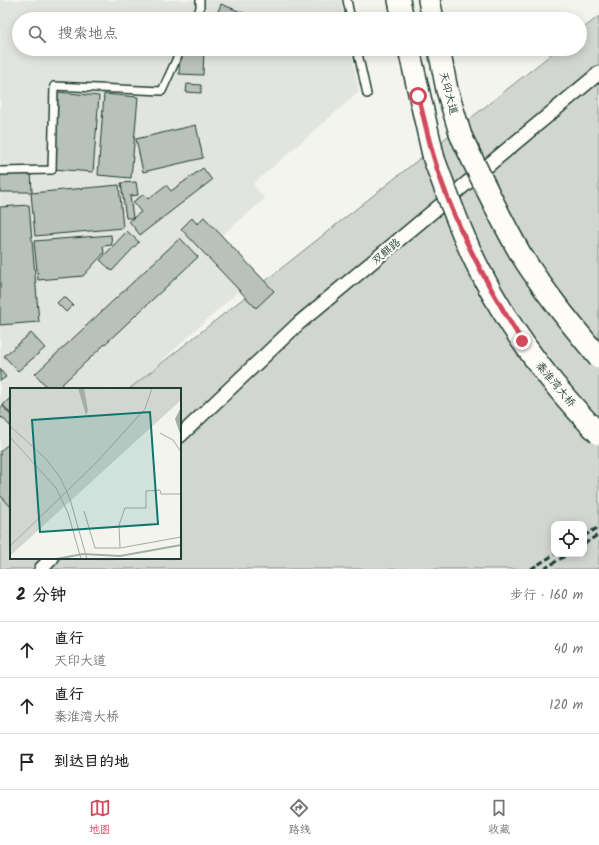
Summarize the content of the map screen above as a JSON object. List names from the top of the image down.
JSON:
{
  "streets": {
    "main road": ["天印大道", "秦淮湾大桥"],
    "street": ["双麒路"]
  },
  "page": {
    "search": "搜索地点",
    "heading": ["2 分钟", "步行 · 160 m"],
    "list": [
      ["直行", "天印大道", "40 m"],
      ["直行", "秦淮湾大桥", "120 m"],
      "到达目的地"
    ],
    "nav": ["地图", "路线", "收藏"]
  }
}
